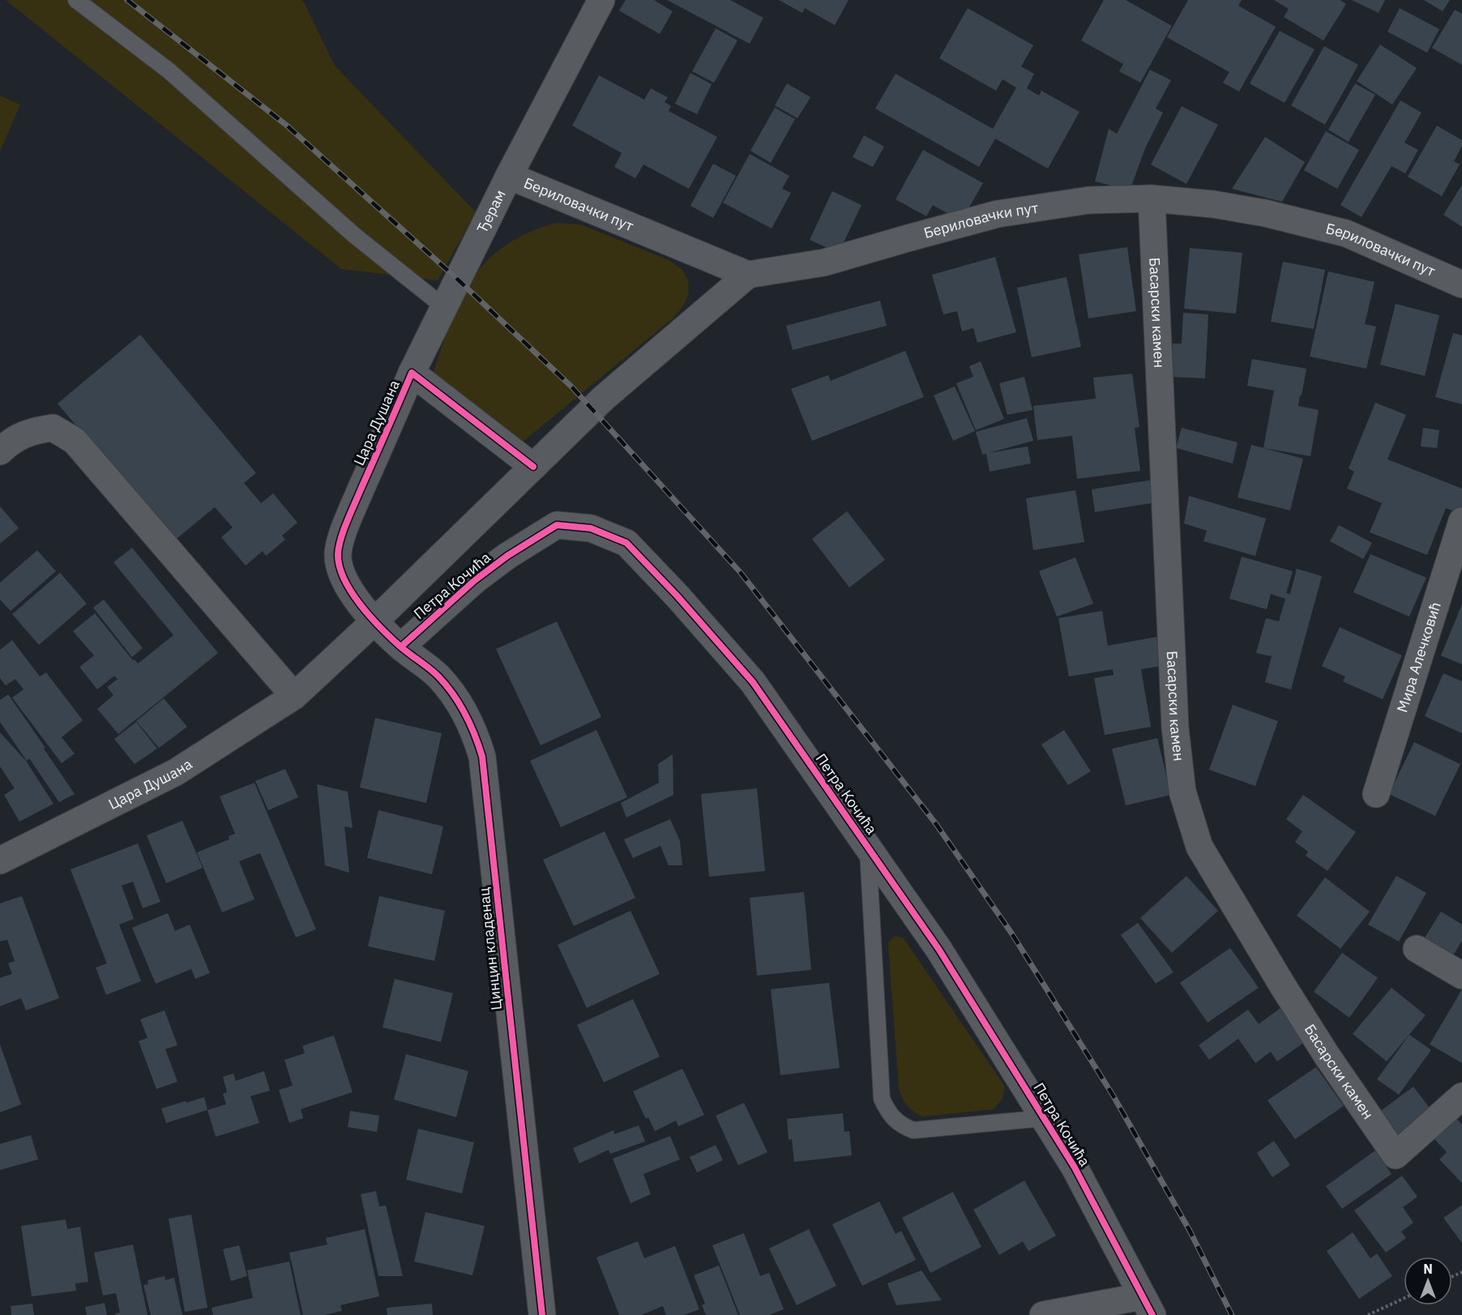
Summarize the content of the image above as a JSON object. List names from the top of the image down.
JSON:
{
  "streets": {
    "street": [
      "Бериловачки пут",
      "Ђерам",
      "Басарски камен",
      "Цара Душана",
      "Петра Кочића",
      "Мира Алечковић",
      "Цинцин кладенац"
    ]
  },
  "crossings": [
    ["Бериловачки пут", "Ђерам"],
    ["Бериловачки пут", "Басарски камен"],
    ["Ђерам", "Цара Душана"],
    ["Цара Душана", "Цинцин кладенац"],
    ["Петра Кочића", "Цинцин кладенац"]
  ],
  "north": "top"
}
